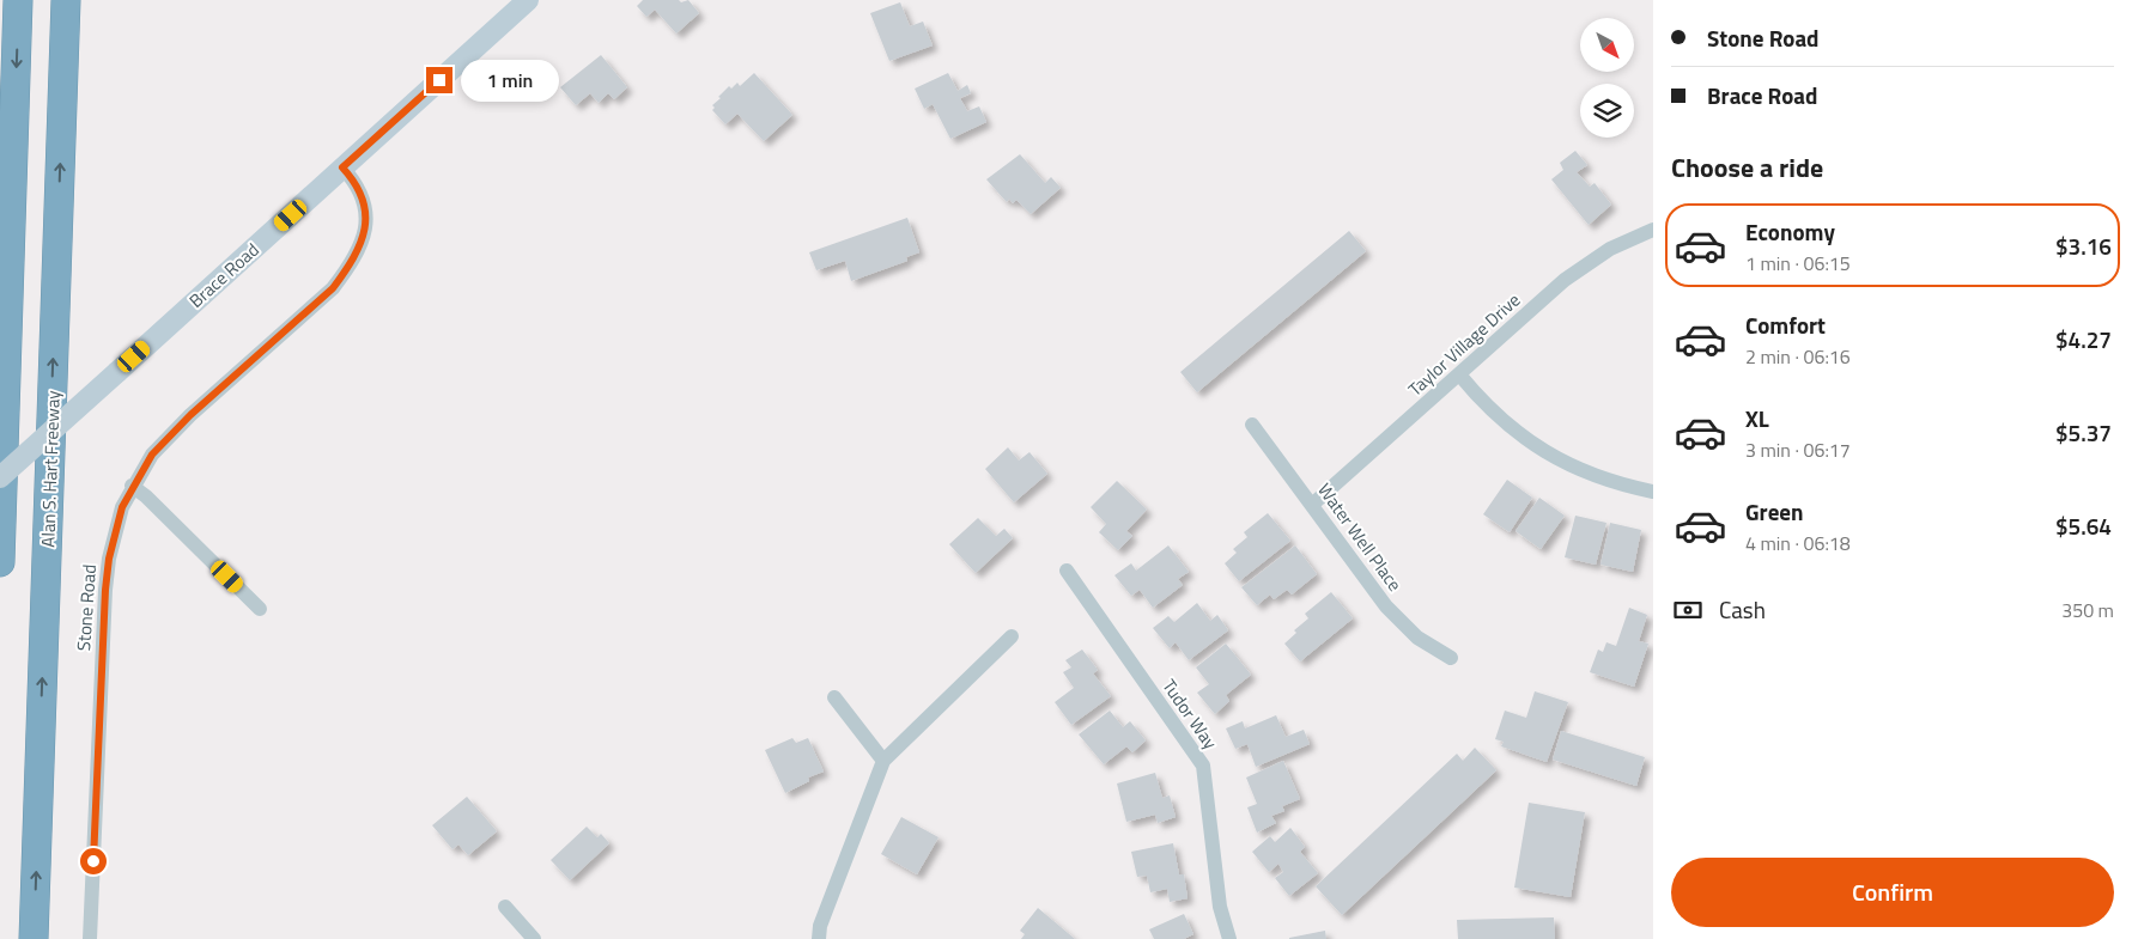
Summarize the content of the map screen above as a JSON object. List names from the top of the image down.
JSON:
{
  "streets": {
    "highway": ["Alan S. Hart Freeway"],
    "street": [
      "Brace Road",
      "Taylor Village Drive",
      "Water Well Place",
      "Stone Road",
      "Tudor Way"
    ]
  },
  "crossings": [
    ["Brace Road", "Stone Road"],
    ["Taylor Village Drive", "Water Well Place"]
  ],
  "north": "bottom right",
  "page": {
    "banner": ["Stone Road", "Brace Road"],
    "bubble": "1 min",
    "heading": "Choose a ride",
    "list": [
      {
        "name": "Economy",
        "note": "1 min · 06:15",
        "value": "$3.16"
      },
      {
        "name": "Comfort",
        "note": "2 min · 06:16",
        "value": "$4.27"
      },
      {
        "name": "XL",
        "note": "3 min · 06:17",
        "value": "$5.37"
      },
      {
        "name": "Green",
        "note": "4 min · 06:18",
        "value": "$5.64"
      }
    ],
    "pay": ["Cash", "350 m"],
    "buttons": "Confirm"
  }
}
